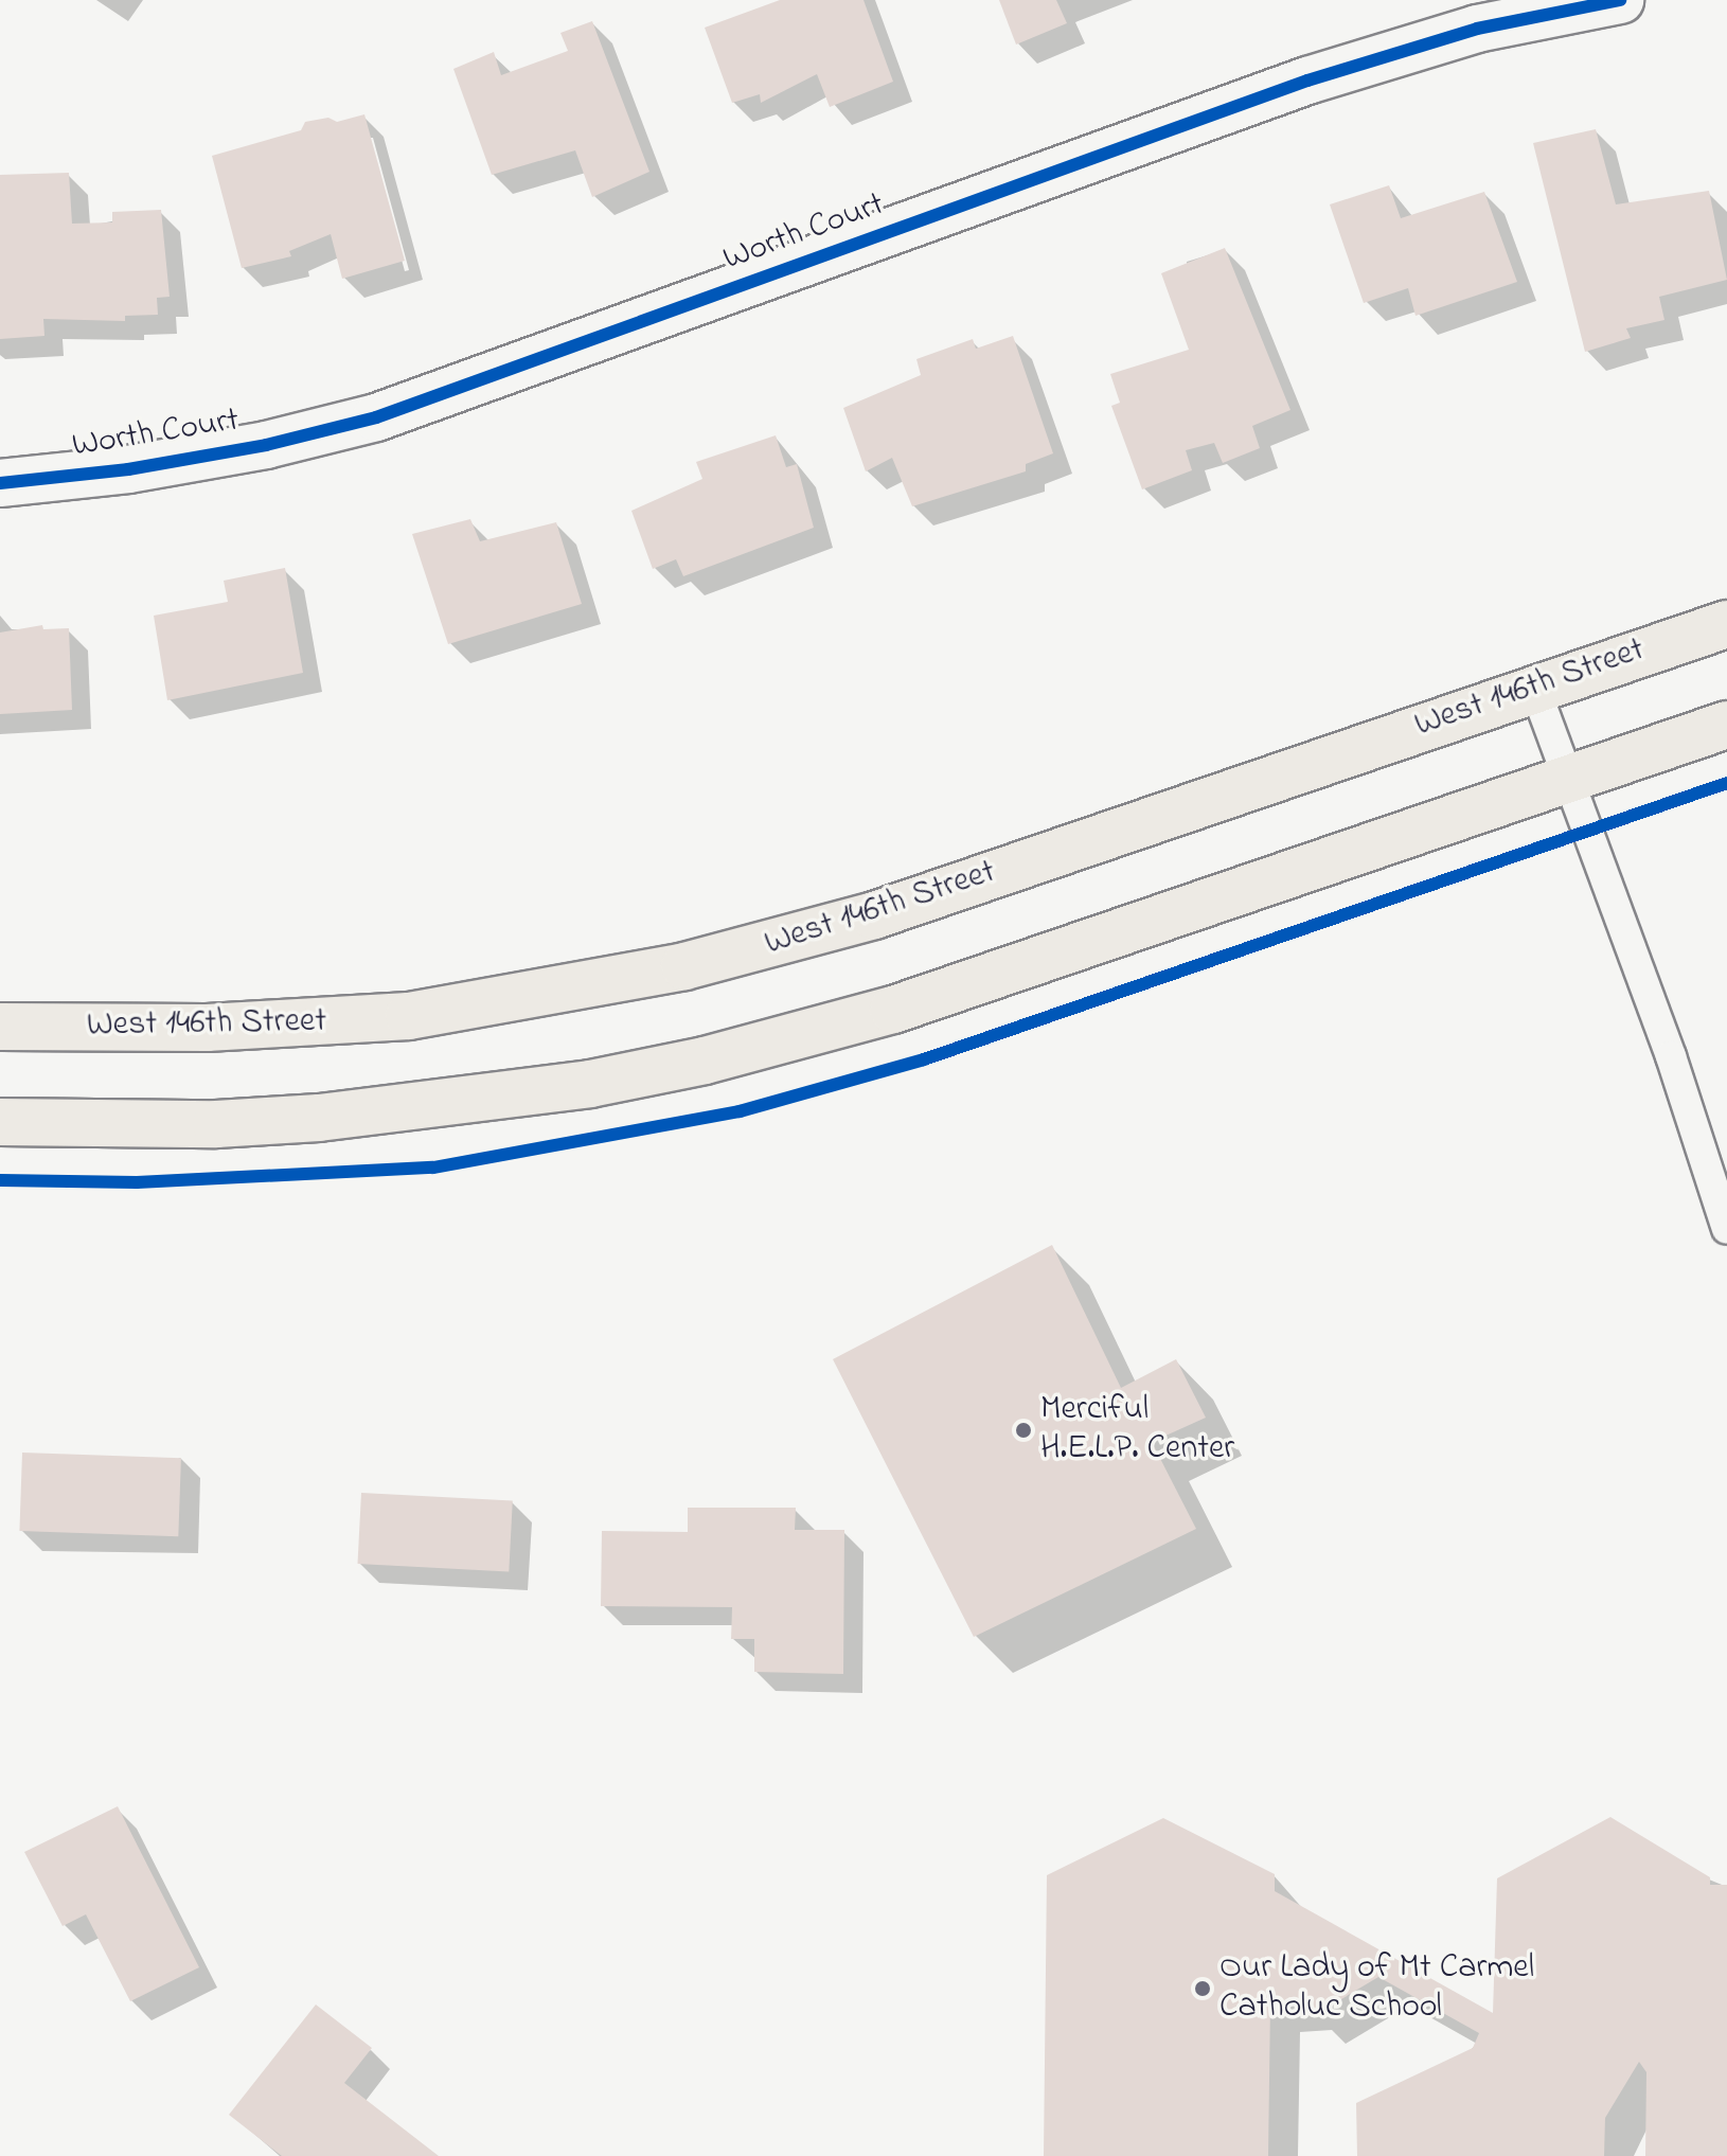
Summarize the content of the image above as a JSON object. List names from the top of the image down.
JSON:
{
  "streets": {
    "main road": ["West 146th Street"],
    "street": ["Worth Court"]
  },
  "places": ["Merciful H.E.L.P. Center", "Our Lady of Mt Carmel Catholuc School"]
}
